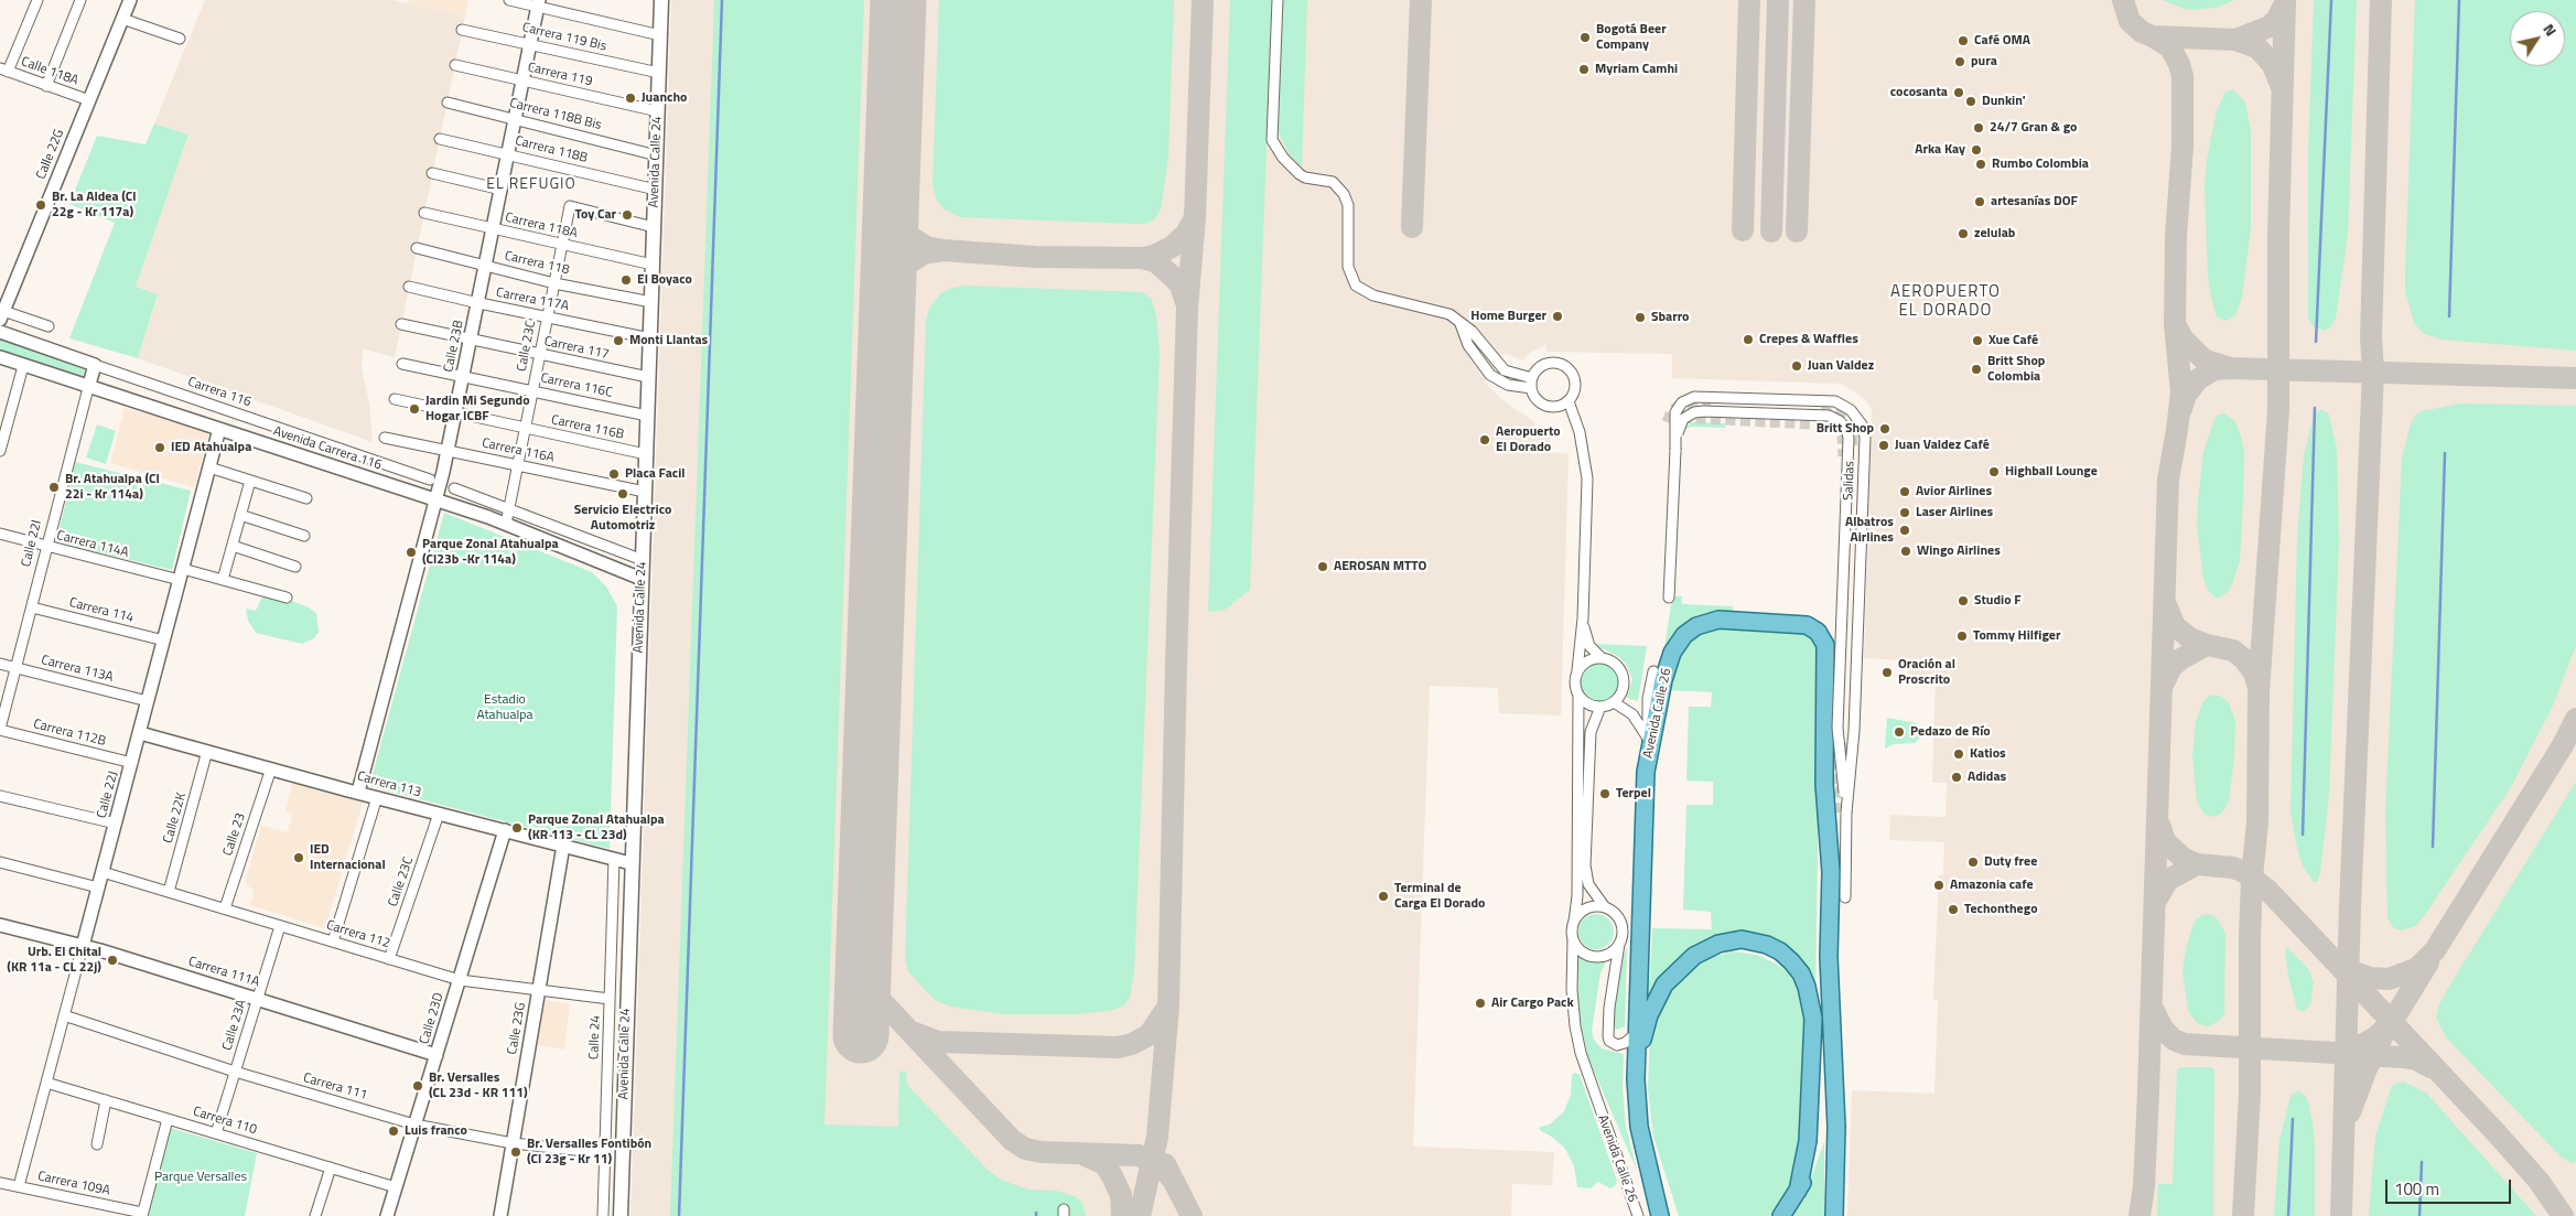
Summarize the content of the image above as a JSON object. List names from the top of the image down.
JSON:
{
  "streets": {
    "main road": ["Avenida Calle 24", "Avenida Calle 26"],
    "street": [
      "Carrera 119 Bis",
      "Calle 118A",
      "Carrera 119",
      "Carrera 118B Bis",
      "Carrera 118B",
      "Calle 22G",
      "Carrera 118A",
      "Carrera 118",
      "Carrera 117A",
      "Calle 23B",
      "Calle 23C",
      "Carrera 117",
      "Carrera 116C",
      "Carrera 116",
      "Carrera 116B",
      "Avenida Carrera 116",
      "Carrera 116A",
      "Salidas",
      "Calle 22I",
      "Carrera 114A",
      "Carrera 114",
      "Carrera 113A",
      "Carrera 112B",
      "Carrera 113",
      "Calle 22J",
      "Calle 22K",
      "Calle 23",
      "Carrera 112",
      "Carrera 111A",
      "Calle 23D",
      "Calle 23A",
      "Calle 23G",
      "Calle 24",
      "Carrera 111",
      "Carrera 110",
      "Carrera 109A"
    ]
  },
  "crossings": [
    ["Carrera 119 Bis", "Avenida Calle 24"],
    ["Carrera 119 Bis", "Calle 23B"],
    ["Calle 118A", "Calle 22G"],
    ["Carrera 119", "Avenida Calle 24"],
    ["Carrera 119", "Calle 23B"],
    ["Carrera 118B Bis", "Avenida Calle 24"],
    ["Carrera 118B Bis", "Calle 23B"],
    ["Carrera 118B", "Avenida Calle 24"],
    ["Carrera 118B", "Calle 23B"],
    ["Avenida Calle 24", "Carrera 118A"],
    ["Avenida Calle 24", "Carrera 118"],
    ["Avenida Calle 24", "Carrera 117A"],
    ["Avenida Calle 24", "Calle 23C"],
    ["Avenida Calle 24", "Carrera 117"],
    ["Avenida Calle 24", "Carrera 116C"],
    ["Avenida Calle 24", "Carrera 116B"],
    ["Avenida Calle 24", "Avenida Carrera 116"],
    ["Avenida Calle 24", "Carrera 116A"],
    ["Avenida Calle 24", "Carrera 113"],
    ["Carrera 118A", "Calle 23B"],
    ["Carrera 118A", "Calle 23C"],
    ["Carrera 118", "Calle 23B"],
    ["Carrera 118", "Calle 23C"],
    ["Carrera 117A", "Calle 23B"],
    ["Carrera 117A", "Calle 23C"],
    ["Calle 23B", "Carrera 117"],
    ["Calle 23B", "Carrera 116C"],
    ["Calle 23B", "Carrera 116B"],
    ["Calle 23B", "Avenida Carrera 116"],
    ["Calle 23B", "Carrera 116A"],
    ["Calle 23B", "Carrera 113"],
    ["Calle 23C", "Carrera 117"],
    ["Calle 23C", "Carrera 116C"],
    ["Calle 23C", "Carrera 116B"],
    ["Calle 23C", "Avenida Carrera 116"],
    ["Calle 23C", "Carrera 116A"],
    ["Calle 23C", "Carrera 113"],
    ["Calle 23C", "Carrera 112"],
    ["Carrera 116", "Calle 22I"],
    ["Carrera 116", "Calle 22J"],
    ["Avenida Carrera 116", "Calle 22I"],
    ["Avenida Carrera 116", "Calle 22J"],
    ["Calle 22I", "Carrera 114A"],
    ["Calle 22I", "Carrera 114"],
    ["Calle 22I", "Carrera 113A"],
    ["Calle 22I", "Carrera 112B"],
    ["Carrera 114A", "Calle 22J"],
    ["Carrera 114", "Calle 22J"],
    ["Carrera 113A", "Calle 22J"],
    ["Carrera 112B", "Calle 22J"],
    ["Carrera 113", "Calle 22J"],
    ["Carrera 113", "Calle 22K"],
    ["Carrera 113", "Calle 23"],
    ["Carrera 113", "Calle 23D"],
    ["Carrera 113", "Calle 23G"],
    ["Carrera 113", "Calle 24"],
    ["Calle 22J", "Carrera 112"],
    ["Calle 22J", "Carrera 111A"],
    ["Calle 22J", "Carrera 111"],
    ["Calle 22J", "Carrera 110"],
    ["Calle 22J", "Carrera 109A"],
    ["Calle 22K", "Carrera 112"],
    ["Calle 23", "Carrera 112"],
    ["Carrera 112", "Calle 23D"],
    ["Carrera 112", "Calle 23A"],
    ["Carrera 112", "Calle 23G"],
    ["Carrera 112", "Calle 24"],
    ["Carrera 111A", "Calle 23D"],
    ["Carrera 111A", "Calle 23A"],
    ["Calle 23D", "Carrera 111"],
    ["Calle 23D", "Carrera 110"],
    ["Calle 23A", "Carrera 111"],
    ["Calle 23A", "Carrera 110"],
    ["Calle 23G", "Carrera 111"],
    ["Calle 24", "Carrera 111"]
  ],
  "districts": ["EL REFUGIO", "AEROPUERTO EL DORADO"],
  "parks": ["Estadio Atahualpa", "Parque Versalles"],
  "places": [
    "Bogotá Beer Company",
    "Café OMA",
    "pura",
    "Myriam Camhi",
    "cocosanta",
    "Juancho",
    "Dunkin'",
    "24/7 Gran & go",
    "Arka Kay",
    "Rumbo Colombia",
    "artesanías DOF",
    "Br. La Aldea (Cl 22g - Kr 117a)",
    "Toy Car",
    "zelulab",
    "El Boyaco",
    "Home Burger",
    "Sbarro",
    "Crepes & Waffles",
    "Monti Llantas",
    "Xue Café",
    "Juan Valdez",
    "Britt Shop Colombia",
    "Jardin Mi Segundo Hogar ICBF",
    "Britt Shop",
    "Aeropuerto El Dorado",
    "Juan Valdez Café",
    "IED Atahualpa",
    "Highball Lounge",
    "Placa Facil",
    "Br. Atahualpa (Cl 22i - Kr 114a)",
    "Avior Airlines",
    "Servicio Electrico Automotriz",
    "Laser Airlines",
    "Albatros Airlines",
    "Wingo Airlines",
    "Parque Zonal Atahualpa (Cl23b -Kr 114a)",
    "AEROSAN MTTO",
    "Studio F",
    "Tommy Hilfiger",
    "Oración al Proscrito",
    "Pedazo de Río",
    "Katios",
    "Adidas",
    "Terpel",
    "Parque Zonal Atahualpa (KR 113 - CL 23d)",
    "IED Internacional",
    "Duty free",
    "Amazonia cafe",
    "Terminal de Carga El Dorado",
    "Techonthego",
    "Urb. El Chital (KR 11a - CL 22j)",
    "Air Cargo Pack",
    "Br. Versalles (CL 23d - KR 111)",
    "Luis franco",
    "Br. Versalles Fontibón (Cl 23g - Kr 11)"
  ],
  "scale_bar": "100 m",
  "north": "top right"
}
